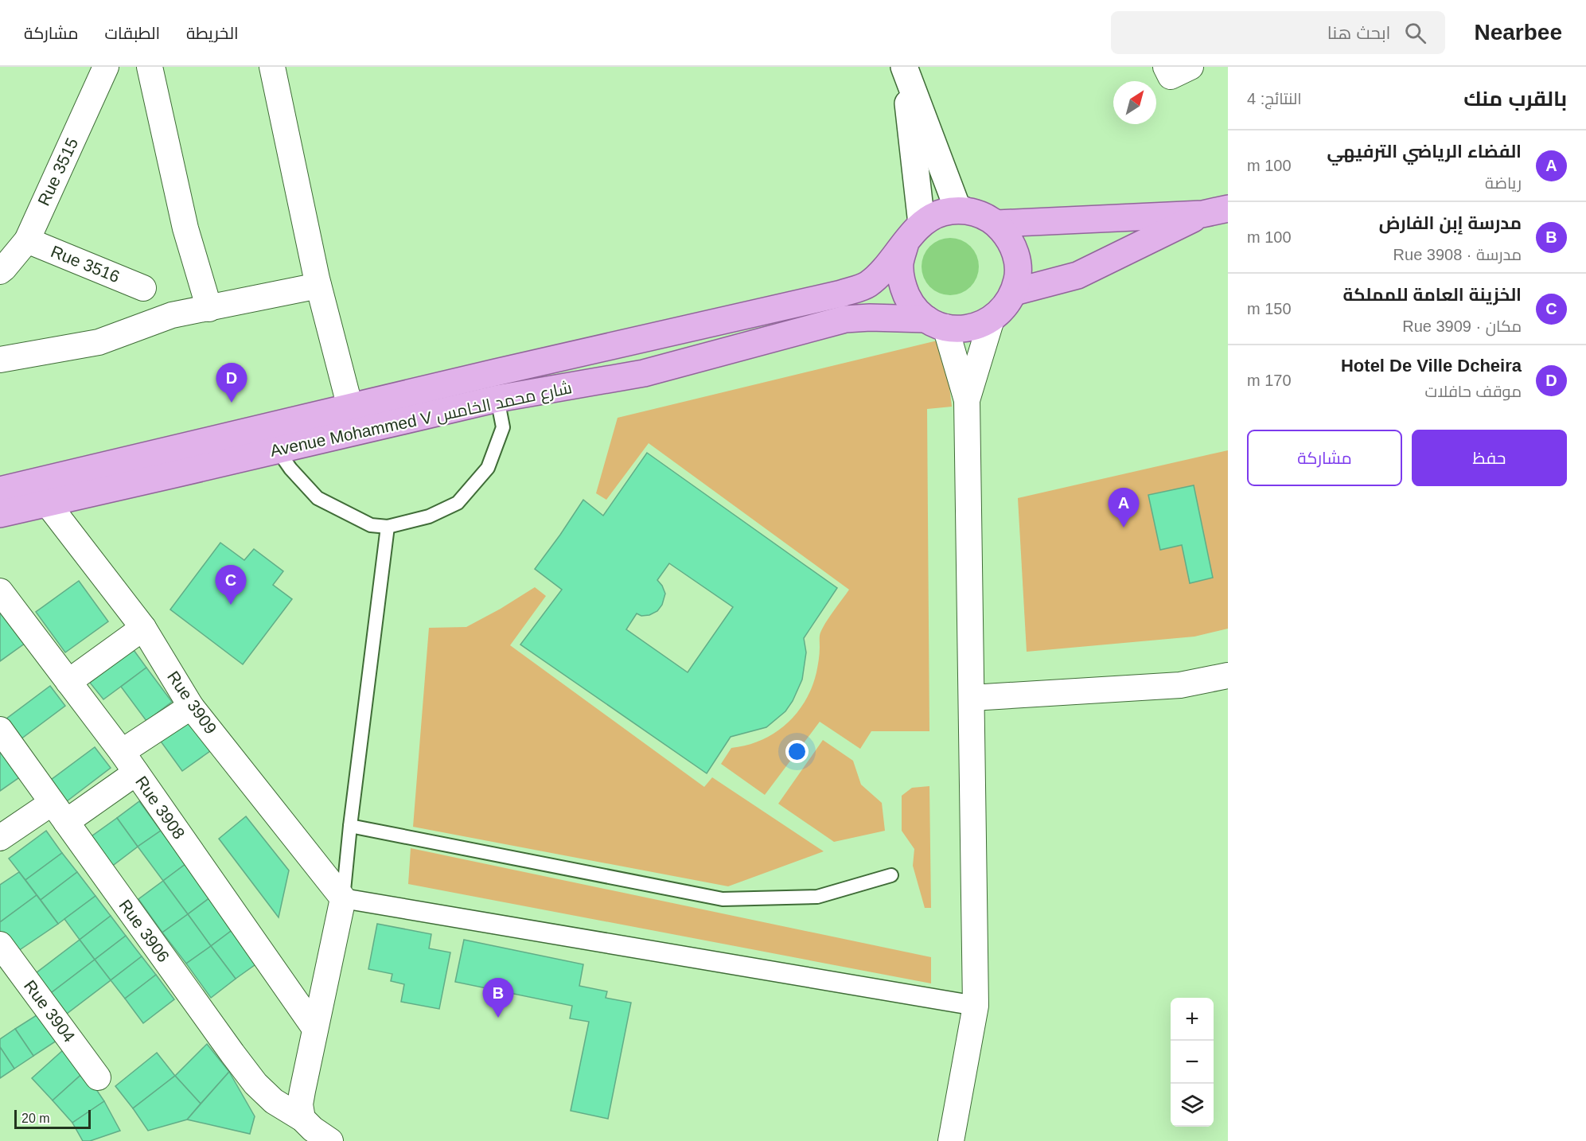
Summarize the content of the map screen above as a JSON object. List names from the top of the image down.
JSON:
{
  "streets": {
    "main road": ["Avenue Mohammed V شارع محمد الخامس"],
    "street": [
      "Rue 3515",
      "Rue 3516",
      "Rue 3909",
      "Rue 3908",
      "Rue 3906",
      "Rue 3904"
    ]
  },
  "crossings": [
    ["Rue 3515", "Rue 3516"],
    ["Avenue Mohammed V شارع محمد الخامس", "Rue 3909"]
  ],
  "scale_bar": "20 m",
  "north": "top right",
  "page": {
    "header": "Nearbee",
    "search": "ابحث هنا",
    "nav": ["الخريطة", "الطبقات", "مشاركة"],
    "heading": ["بالقرب منك", "النتائج: 4"],
    "list": [
      {
        "mark": "A",
        "name": "الفضاء الرياضي الترفيهي",
        "note": "رياضة",
        "value": "100 m"
      },
      {
        "mark": "B",
        "name": "مدرسة إبن الفارض",
        "note": "مدرسة · Rue 3908",
        "value": "100 m"
      },
      {
        "mark": "C",
        "name": "الخزينة العامة للمملكة",
        "note": "مكان · Rue 3909",
        "value": "150 m"
      },
      {
        "mark": "D",
        "name": "Hotel De Ville Dcheira",
        "note": "موقف حافلات",
        "value": "170 m"
      }
    ],
    "pins": [
      "D",
      "A",
      "C",
      "B"
    ],
    "buttons": ["حفظ", "مشاركة"],
    "map_buttons": ["+", "−"],
    "scale": "20 m"
  }
}
